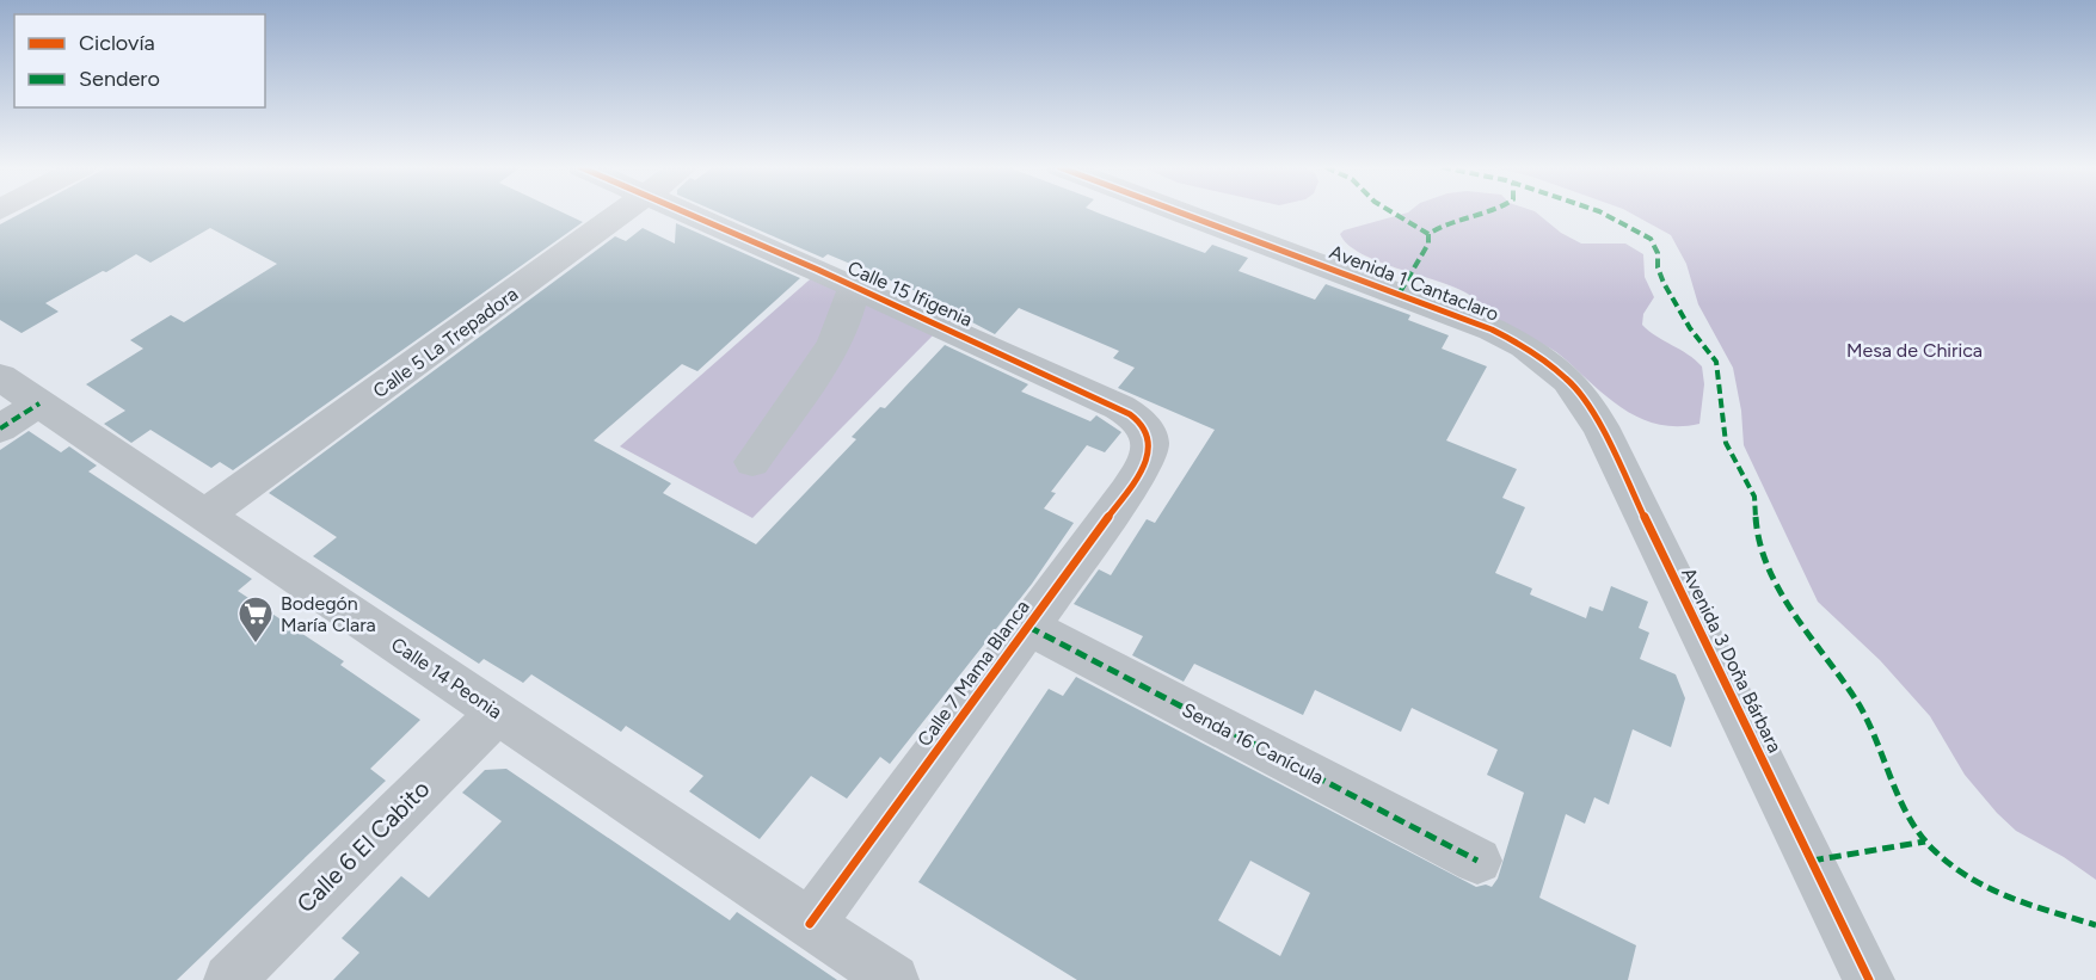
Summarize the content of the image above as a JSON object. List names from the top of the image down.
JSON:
{
  "streets": {
    "street": [
      "Avenida 1 Cantaclaro",
      "Calle 15 Ifigenia",
      "Calle 5 La Trepadora",
      "Avenida 3 Doña Bárbara",
      "Calle 7 Mama Blanca",
      "Calle 14 Peonia",
      "Senda 16 Canícula",
      "Calle 6 El Cabito"
    ]
  },
  "crossings": [
    ["Avenida 1 Cantaclaro", "Avenida 3 Doña Bárbara"],
    ["Calle 15 Ifigenia", "Calle 7 Mama Blanca"],
    ["Calle 5 La Trepadora", "Calle 14 Peonia"],
    ["Calle 7 Mama Blanca", "Calle 14 Peonia"],
    ["Calle 7 Mama Blanca", "Senda 16 Canícula"],
    ["Calle 14 Peonia", "Calle 6 El Cabito"]
  ],
  "parks": ["Mesa de Chirica"],
  "places": {
    "supermarket": ["Bodegón María Clara"]
  },
  "legend": ["Ciclovía", "Sendero"]
}
